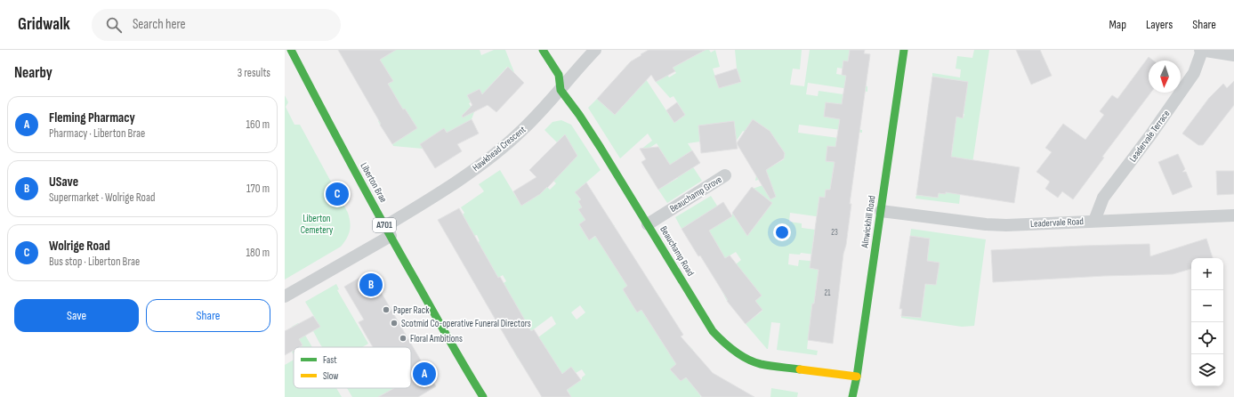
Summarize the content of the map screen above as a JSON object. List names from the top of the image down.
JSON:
{
  "streets": {
    "street": [
      "Leadervale Terrace",
      "Hawkhead Crescent",
      "Liberton Brae",
      "Beauchamp Grove",
      "Alnwickhill Road",
      "Leadervale Road",
      "A701",
      "Beauchamp Road"
    ]
  },
  "crossings": [
    ["Leadervale Terrace", "Leadervale Road"],
    ["Hawkhead Crescent", "Liberton Brae"],
    ["Hawkhead Crescent", "Beauchamp Road"],
    ["Beauchamp Grove", "Beauchamp Road"],
    ["Alnwickhill Road", "Leadervale Road"],
    ["Alnwickhill Road", "Beauchamp Road"]
  ],
  "parks": ["Liberton Cemetery"],
  "places": ["Paper Rack", "Scotmid Co-operative Funeral Directors", "Floral Ambitions"],
  "house_numbers": ["23", "21"],
  "legend": ["Fast", "Slow"],
  "north": "bottom",
  "page": {
    "header": "Gridwalk",
    "search": "Search here",
    "nav": ["Map", "Layers", "Share"],
    "heading": ["Nearby", "3 results"],
    "list": [
      {
        "mark": "A",
        "name": "Fleming Pharmacy",
        "note": "Pharmacy · Liberton Brae",
        "value": "160 m"
      },
      {
        "mark": "B",
        "name": "USave",
        "note": "Supermarket · Wolrige Road",
        "value": "170 m"
      },
      {
        "mark": "C",
        "name": "Wolrige Road",
        "note": "Bus stop · Liberton Brae",
        "value": "180 m"
      }
    ],
    "pins": ["C", "B", "A"],
    "map_buttons": ["+", "−"],
    "buttons": ["Save", "Share"]
  }
}
